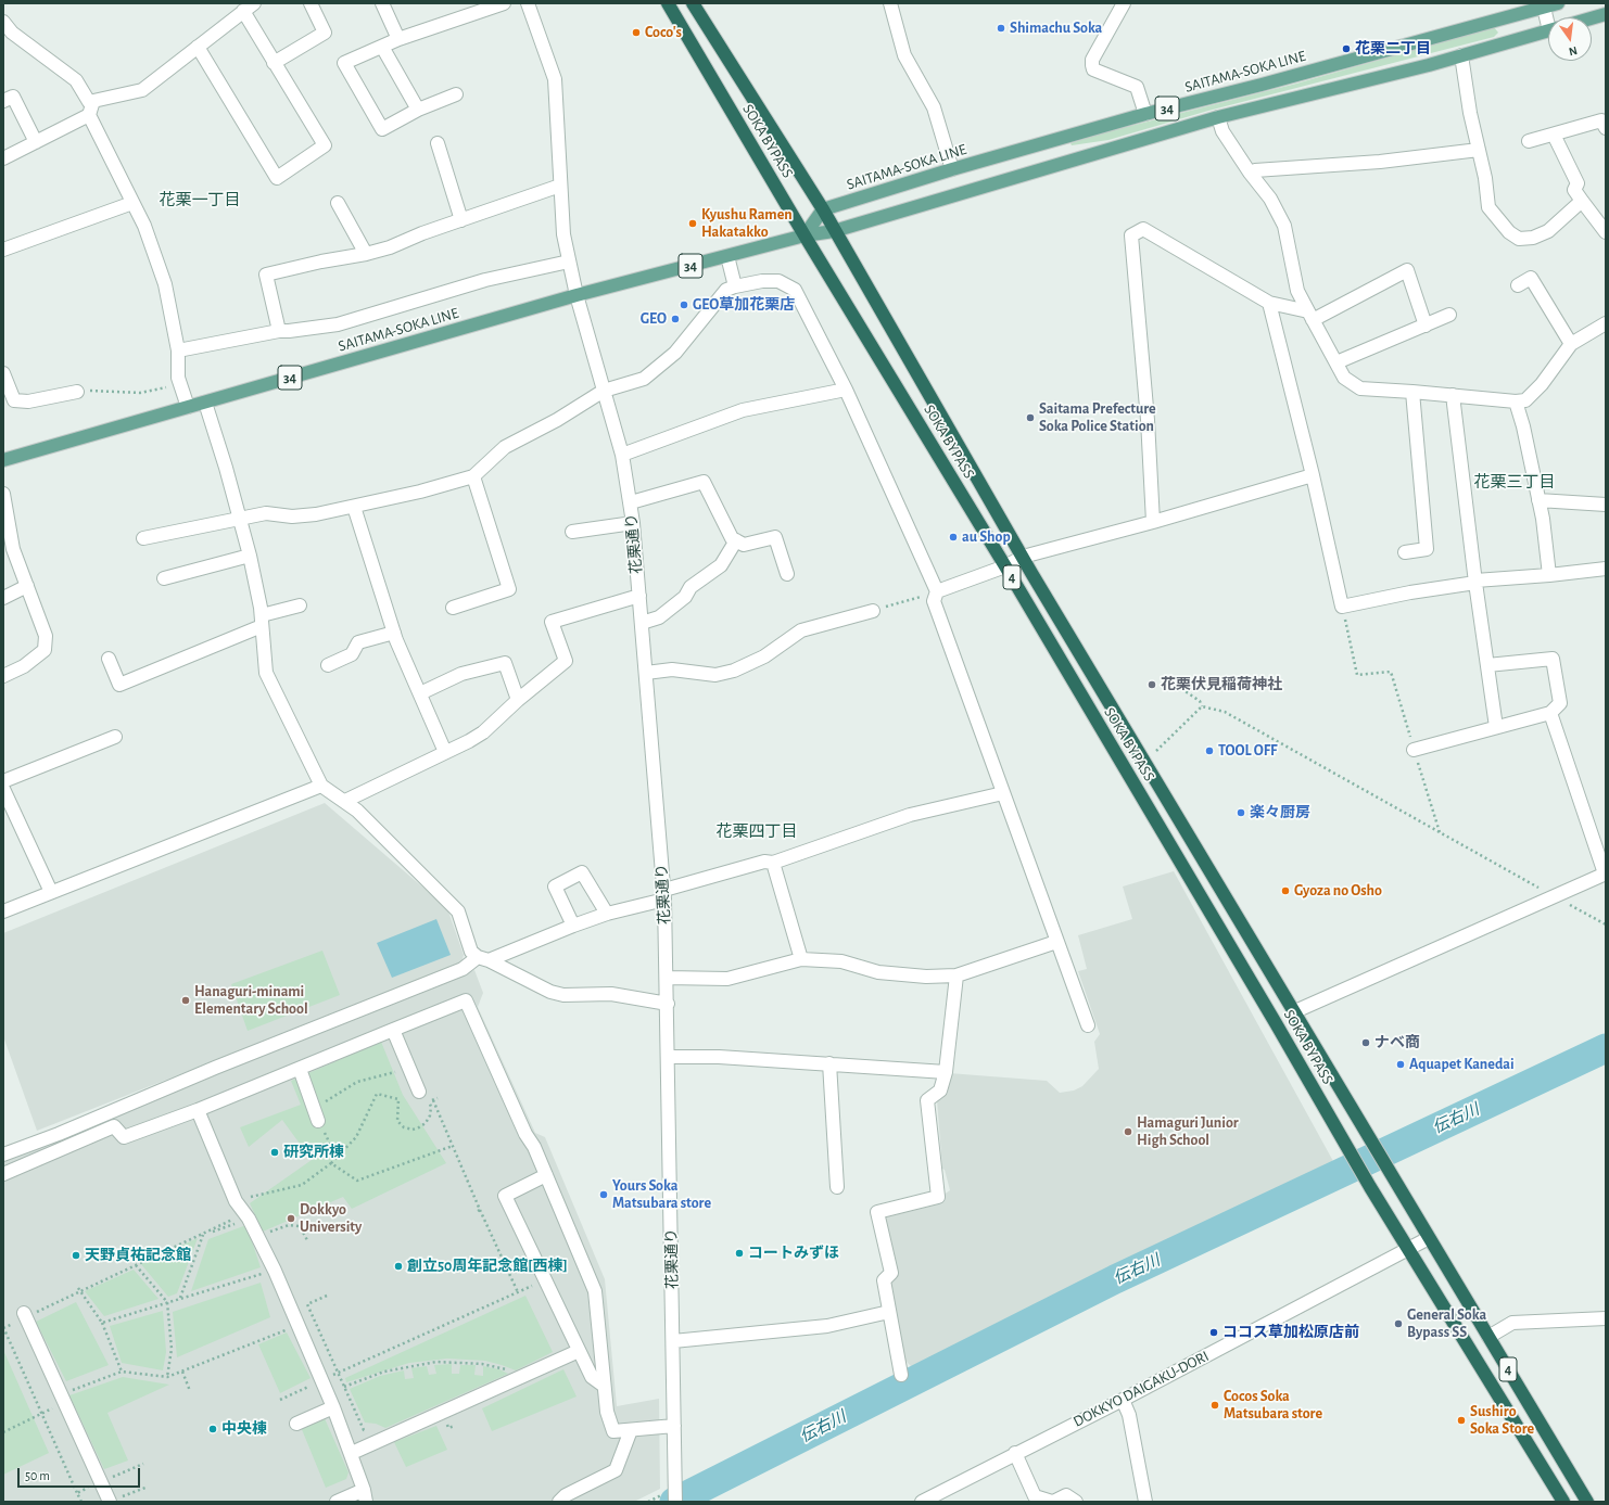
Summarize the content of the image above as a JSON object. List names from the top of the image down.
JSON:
{
  "streets": {
    "highway": ["SOKA BYPASS", "4"],
    "main road": ["SAITAMA-SOKA LINE", "34"],
    "street": ["花栗通り", "DOKKYO DAIGAKU-DORI"]
  },
  "crossings": [
    ["SAITAMA-SOKA LINE", "SOKA BYPASS"],
    ["SAITAMA-SOKA LINE", "花栗通り"],
    ["SOKA BYPASS", "DOKKYO DAIGAKU-DORI"]
  ],
  "districts": ["花栗一丁目", "花栗三丁目", "花栗四丁目"],
  "water": ["伝右川"],
  "places": [
    "Shimachu Soka",
    "Coco's",
    "花栗二丁目",
    "Kyushu Ramen Hakatakko",
    "GEO草加花栗店",
    "GEO",
    "Saitama Prefecture Soka Police Station",
    "au Shop",
    "花栗伏見稲荷神社",
    "TOOL OFF",
    "楽々厨房",
    "Gyoza no Osho",
    "Hanaguri-minami Elementary School",
    "ナベ商",
    "Aquapet Kanedai",
    "Hamaguri Junior High School",
    "研究所棟",
    "Yours Soka Matsubara store",
    "Dokkyo University",
    "コートみずほ",
    "天野貞祐記念館",
    "創立50周年記念館[西棟]",
    "General Soka Bypass SS",
    "ココス草加松原店前",
    "Cocos Soka Matsubara store",
    "Sushiro Soka Store",
    "中央棟"
  ],
  "scale_bar": "50 m",
  "north": "bottom"
}
